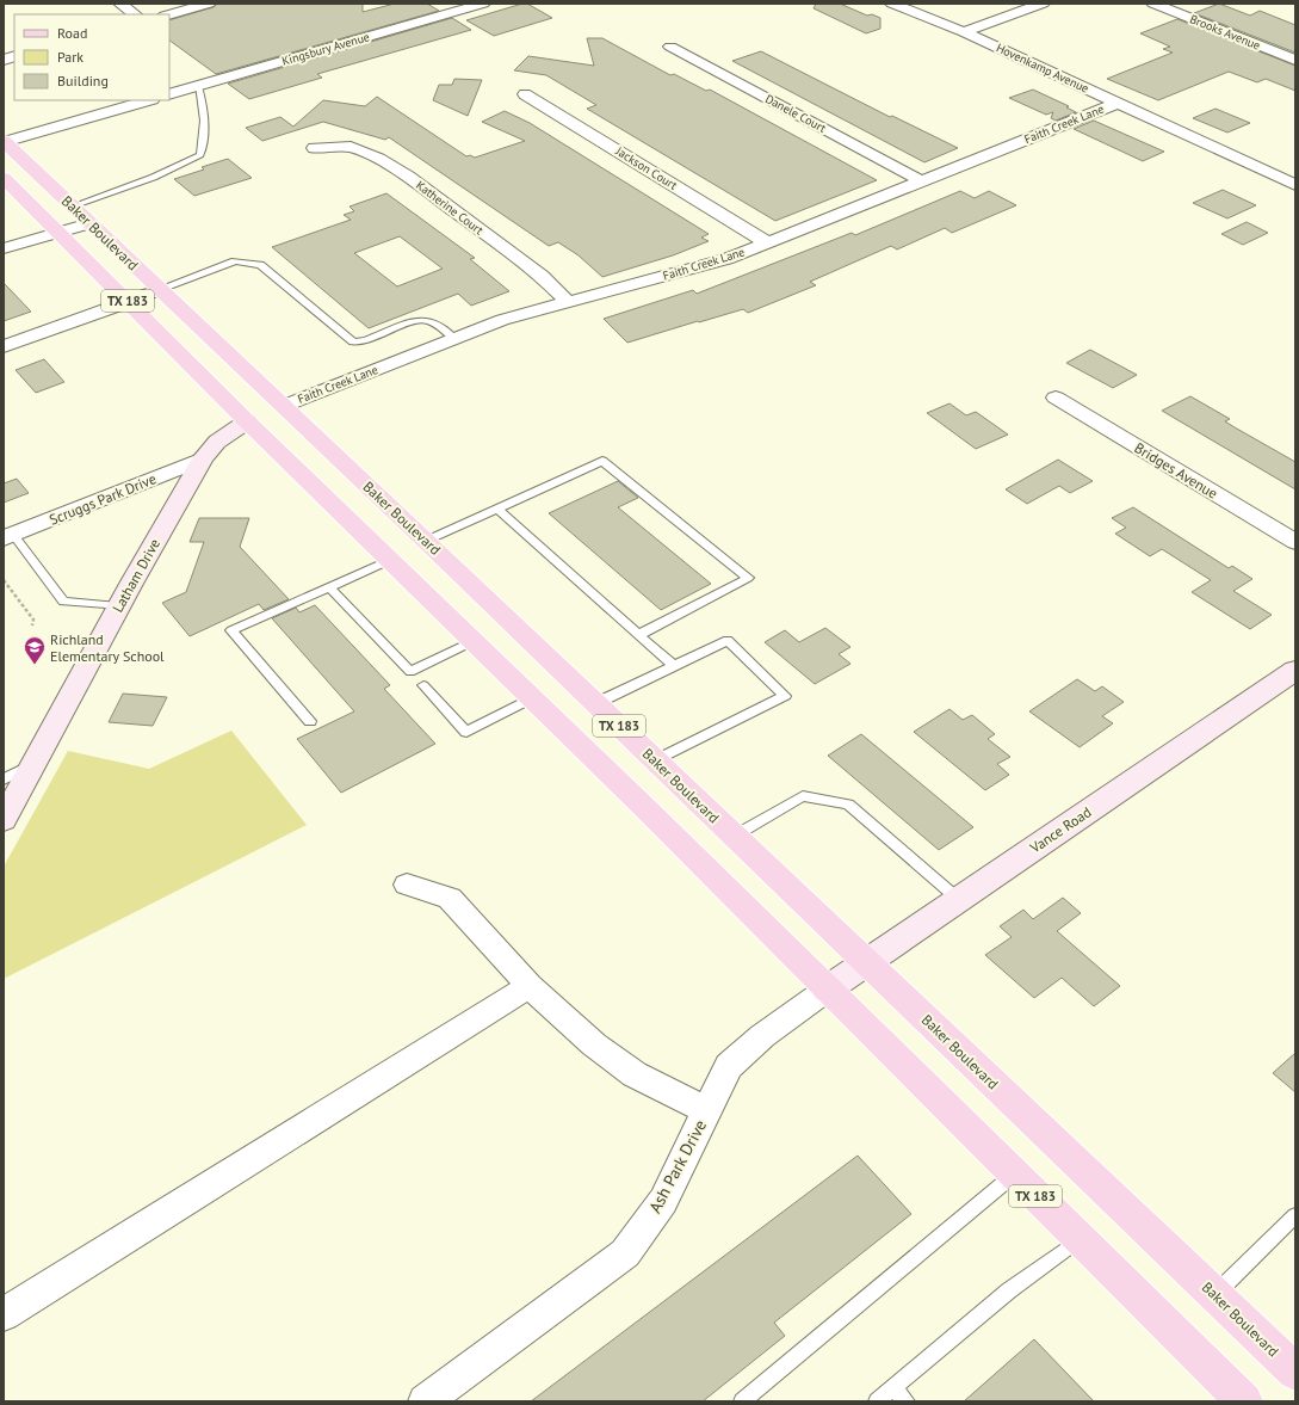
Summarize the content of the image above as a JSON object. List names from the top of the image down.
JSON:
{
  "streets": {
    "main road": ["Baker Boulevard", "TX 183"],
    "street": [
      "Brooks Avenue",
      "Kingsbury Avenue",
      "Hovenkamp Avenue",
      "Danele Court",
      "Faith Creek Lane",
      "Jackson Court",
      "Katherine Court",
      "Bridges Avenue",
      "Scruggs Park Drive",
      "Latham Drive",
      "Vance Road",
      "Ash Park Drive"
    ]
  },
  "crossings": [
    ["Hovenkamp Avenue", "Faith Creek Lane"],
    ["Danele Court", "Faith Creek Lane"],
    ["Faith Creek Lane", "Jackson Court"],
    ["Faith Creek Lane", "Katherine Court"],
    ["Faith Creek Lane", "Baker Boulevard"],
    ["Baker Boulevard", "Latham Drive"],
    ["Baker Boulevard", "Vance Road"],
    ["Baker Boulevard", "Ash Park Drive"],
    ["Scruggs Park Drive", "Latham Drive"],
    ["Vance Road", "Ash Park Drive"]
  ],
  "places": {
    "school or university": ["Richland Elementary School"]
  },
  "legend": ["Road", "Park", "Building"]
}
